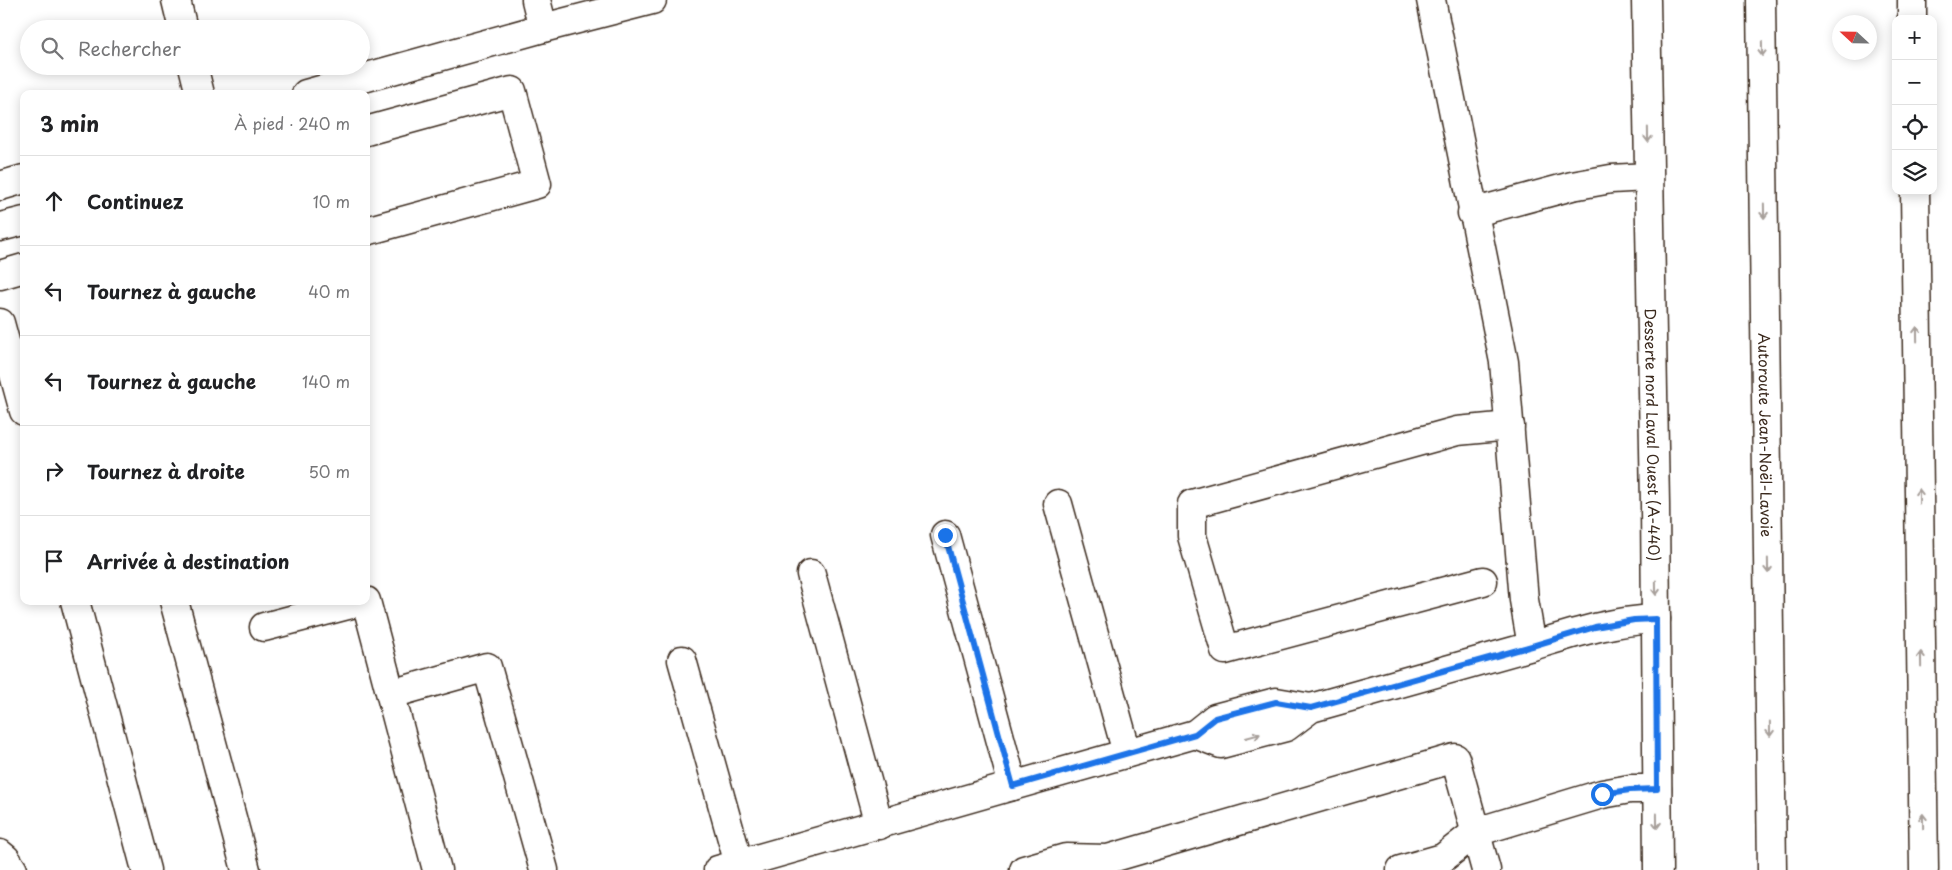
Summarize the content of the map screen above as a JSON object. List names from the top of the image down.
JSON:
{
  "streets": {
    "main road": ["Desserte nord Laval Ouest (A-440)", "Autoroute Jean-Noël-Lavoie"]
  },
  "north": "left",
  "page": {
    "map_buttons": ["+", "−"],
    "search": "Rechercher",
    "heading": ["3 min", "À pied · 240 m"],
    "list": [
      ["Continuez", "10 m"],
      ["Tournez à gauche", "40 m"],
      ["Tournez à gauche", "140 m"],
      ["Tournez à droite", "50 m"],
      "Arrivée à destination"
    ]
  }
}
